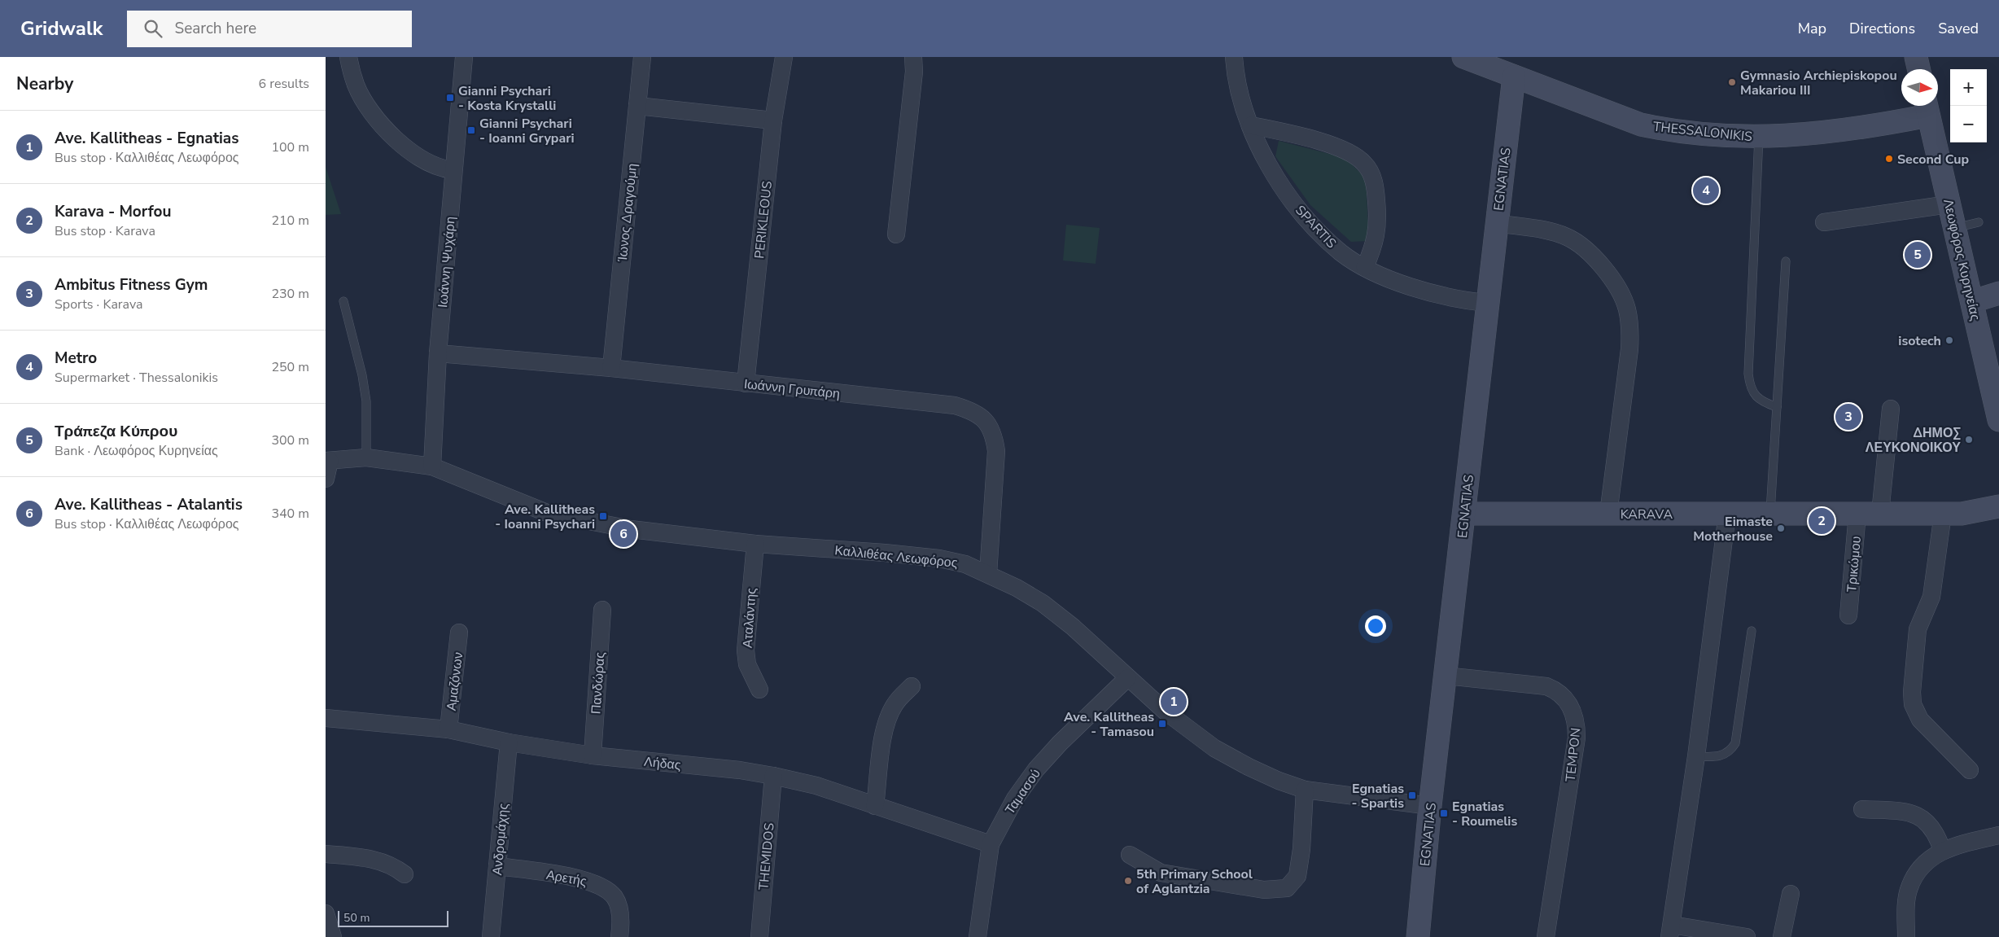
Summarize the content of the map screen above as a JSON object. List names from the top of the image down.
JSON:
{
  "streets": {
    "street": [
      "THESSALONIKIS",
      "EGNATIAS",
      "Ίωνος Δραγούμη",
      "PERIKLEOUS",
      "SPARTIS",
      "Λεωφόρος Κυρηνείας",
      "Ιωάννη Ψυχάρη",
      "Ιωάννη Γρυπάρη",
      "KARAVA",
      "Καλλιθέας Λεωφόρος",
      "Τρικώμου",
      "Αταλάντης",
      "Αμαζόνων",
      "Πανδώρας",
      "TEMPON",
      "Λήδας",
      "Ταμασού",
      "Ανδρομάχης",
      "THEMIDOS",
      "Αρετής"
    ]
  },
  "crossings": [
    ["THESSALONIKIS", "EGNATIAS"],
    ["THESSALONIKIS", "Λεωφόρος Κυρηνείας"],
    ["EGNATIAS", "SPARTIS"],
    ["EGNATIAS", "KARAVA"],
    ["EGNATIAS", "Καλλιθέας Λεωφόρος"],
    ["EGNATIAS", "TEMPON"],
    ["Ίωνος Δραγούμη", "Ιωάννη Γρυπάρη"],
    ["PERIKLEOUS", "Ιωάννη Γρυπάρη"],
    ["Ιωάννη Ψυχάρη", "Ιωάννη Γρυπάρη"],
    ["Ιωάννη Ψυχάρη", "Καλλιθέας Λεωφόρος"],
    ["Ιωάννη Γρυπάρη", "Καλλιθέας Λεωφόρος"],
    ["KARAVA", "Τρικώμου"],
    ["Καλλιθέας Λεωφόρος", "Αταλάντης"],
    ["Καλλιθέας Λεωφόρος", "Ταμασού"],
    ["Αμαζόνων", "Λήδας"],
    ["Πανδώρας", "Λήδας"],
    ["Λήδας", "Ταμασού"],
    ["Λήδας", "Ανδρομάχης"],
    ["Λήδας", "THEMIDOS"],
    ["Ανδρομάχης", "Αρετής"]
  ],
  "places": {
    "other": [
      "Gymnasio Archiepiskopou Makariou III",
      "Second Cup",
      "isotech",
      "ΔΗΜΟΣ ΛΕΥΚΟΝΟΙΚΟΥ",
      "Eimaste Motherhouse",
      "5th Primary School of Aglantzia"
    ],
    "transit": [
      "Gianni Psychari - Kosta Krystalli",
      "Gianni Psychari - Ioanni Grypari",
      "Ave. Kallitheas - Ioanni Psychari",
      "Ave. Kallitheas - Tamasou",
      "Egnatias - Spartis",
      "Egnatias - Roumelis"
    ]
  },
  "scale_bar": "50 m",
  "north": "right",
  "page": {
    "header": "Gridwalk",
    "search": "Search here",
    "nav": ["Map", "Directions", "Saved"],
    "heading": ["Nearby", "6 results"],
    "map_buttons": ["+", "−"],
    "list": [
      {
        "mark": "1",
        "name": "Ave. Kallitheas - Egnatias",
        "note": "Bus stop · Καλλιθέας Λεωφόρος",
        "value": "100 m"
      },
      {
        "mark": "2",
        "name": "Karava - Morfou",
        "note": "Bus stop · Karava",
        "value": "210 m"
      },
      {
        "mark": "3",
        "name": "Ambitus Fitness Gym",
        "note": "Sports · Karava",
        "value": "230 m"
      },
      {
        "mark": "4",
        "name": "Metro",
        "note": "Supermarket · Thessalonikis",
        "value": "250 m"
      },
      {
        "mark": "5",
        "name": "Τράπεζα Κύπρου",
        "note": "Bank · Λεωφόρος Κυρηνείας",
        "value": "300 m"
      },
      {
        "mark": "6",
        "name": "Ave. Kallitheas - Atalantis",
        "note": "Bus stop · Καλλιθέας Λεωφόρος",
        "value": "340 m"
      }
    ],
    "pins": [
      "4",
      "5",
      "3",
      "2",
      "6",
      "1"
    ],
    "scale": "50 m"
  }
}
